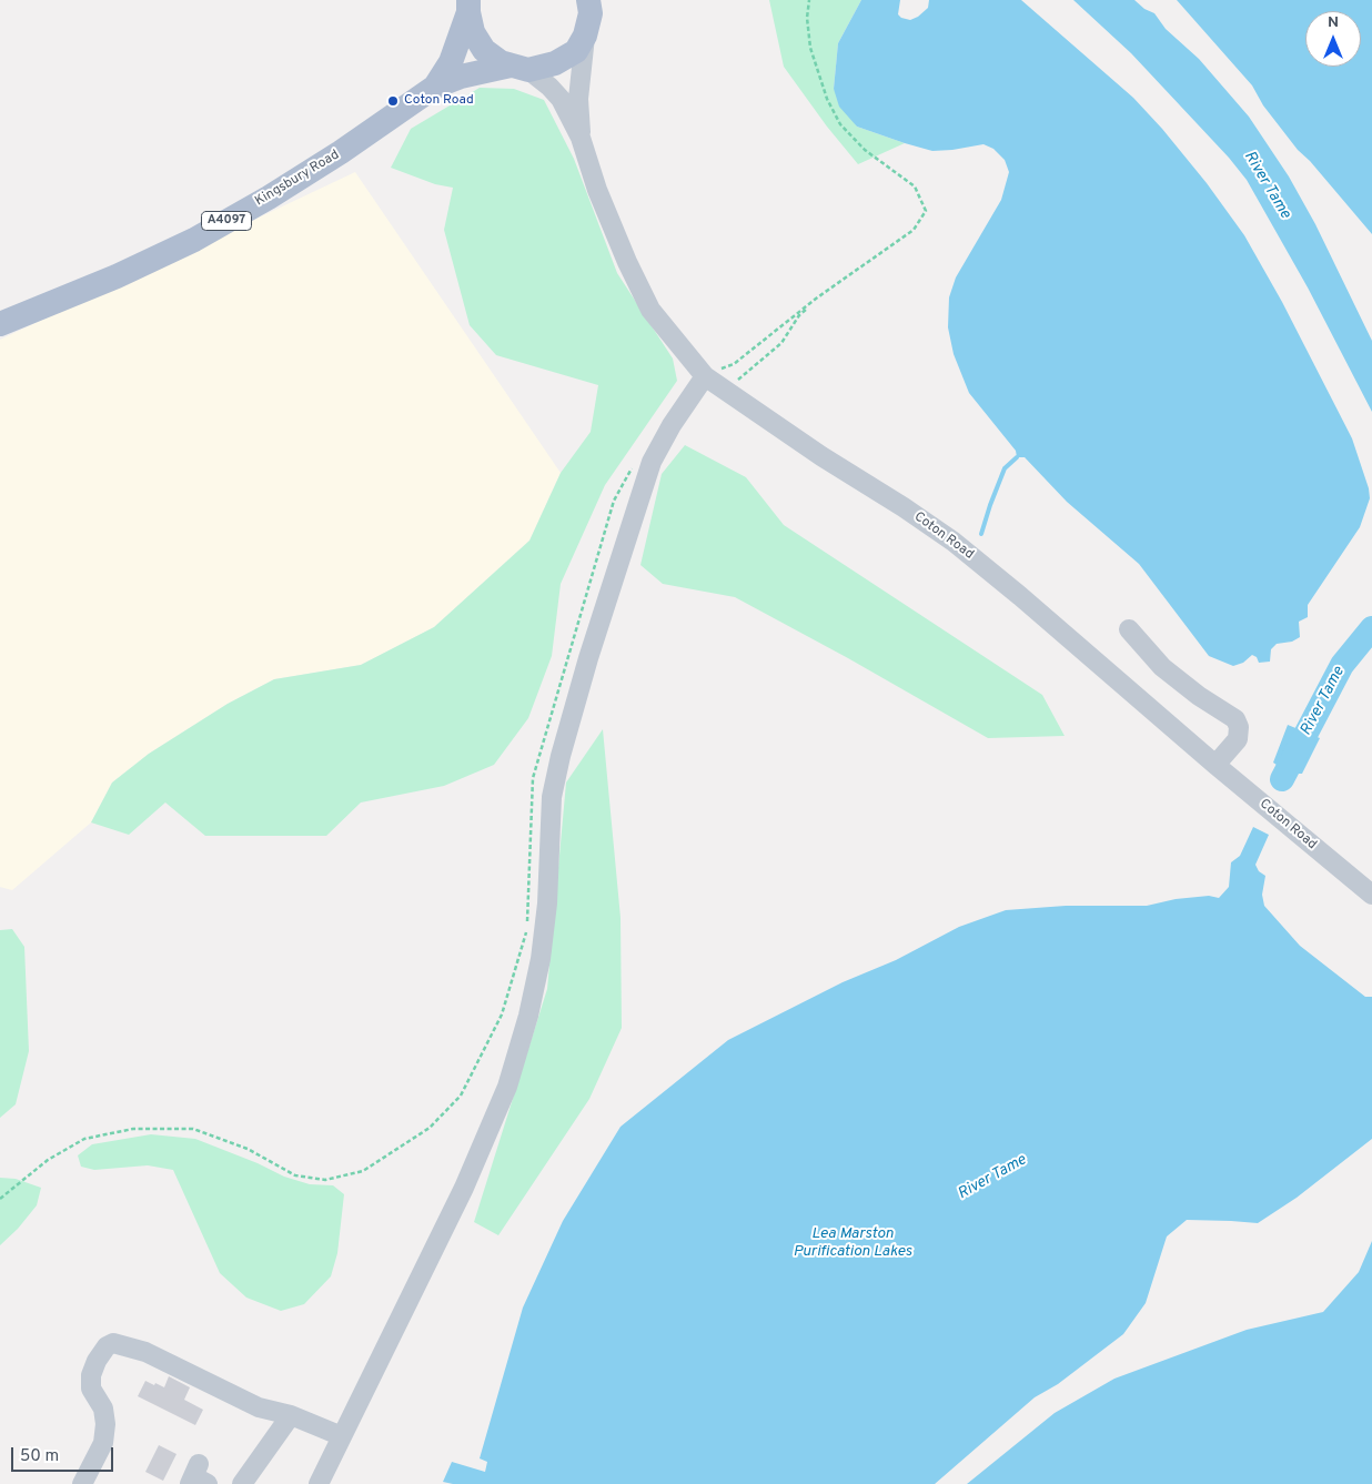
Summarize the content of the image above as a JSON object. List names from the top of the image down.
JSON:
{
  "streets": {
    "main road": ["Kingsbury Road", "A4097"],
    "street": ["Coton Road"]
  },
  "crossings": [
    ["Kingsbury Road", "A4097"],
    ["A4097", "Coton Road"]
  ],
  "water": ["River Tame", "Lea Marston Purification Lakes"],
  "places": ["Coton Road"],
  "scale_bar": "50 m",
  "north": "top"
}
